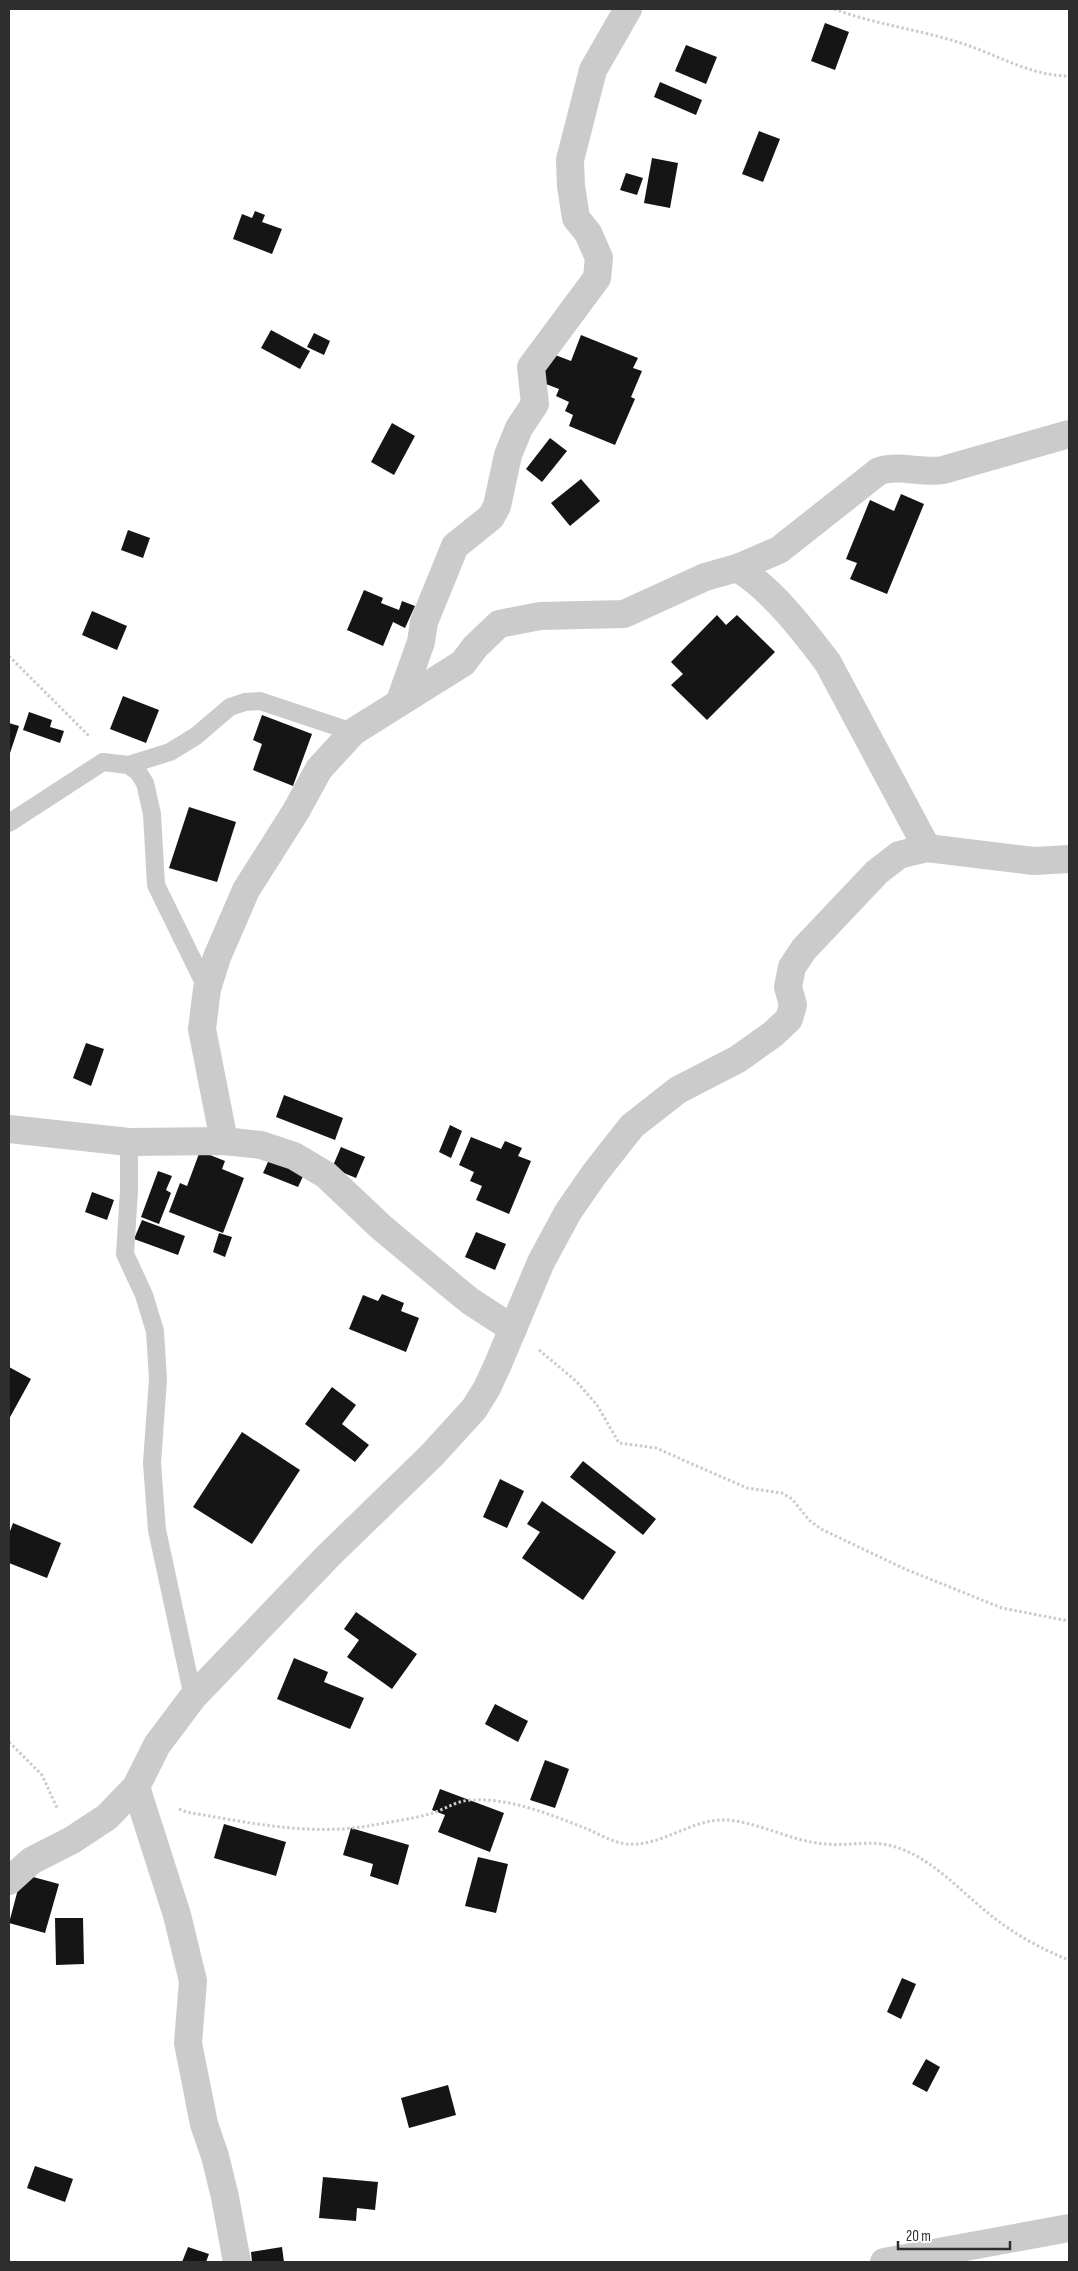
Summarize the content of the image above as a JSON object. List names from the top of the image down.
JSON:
{
  "scale_bar": "20 m"
}
